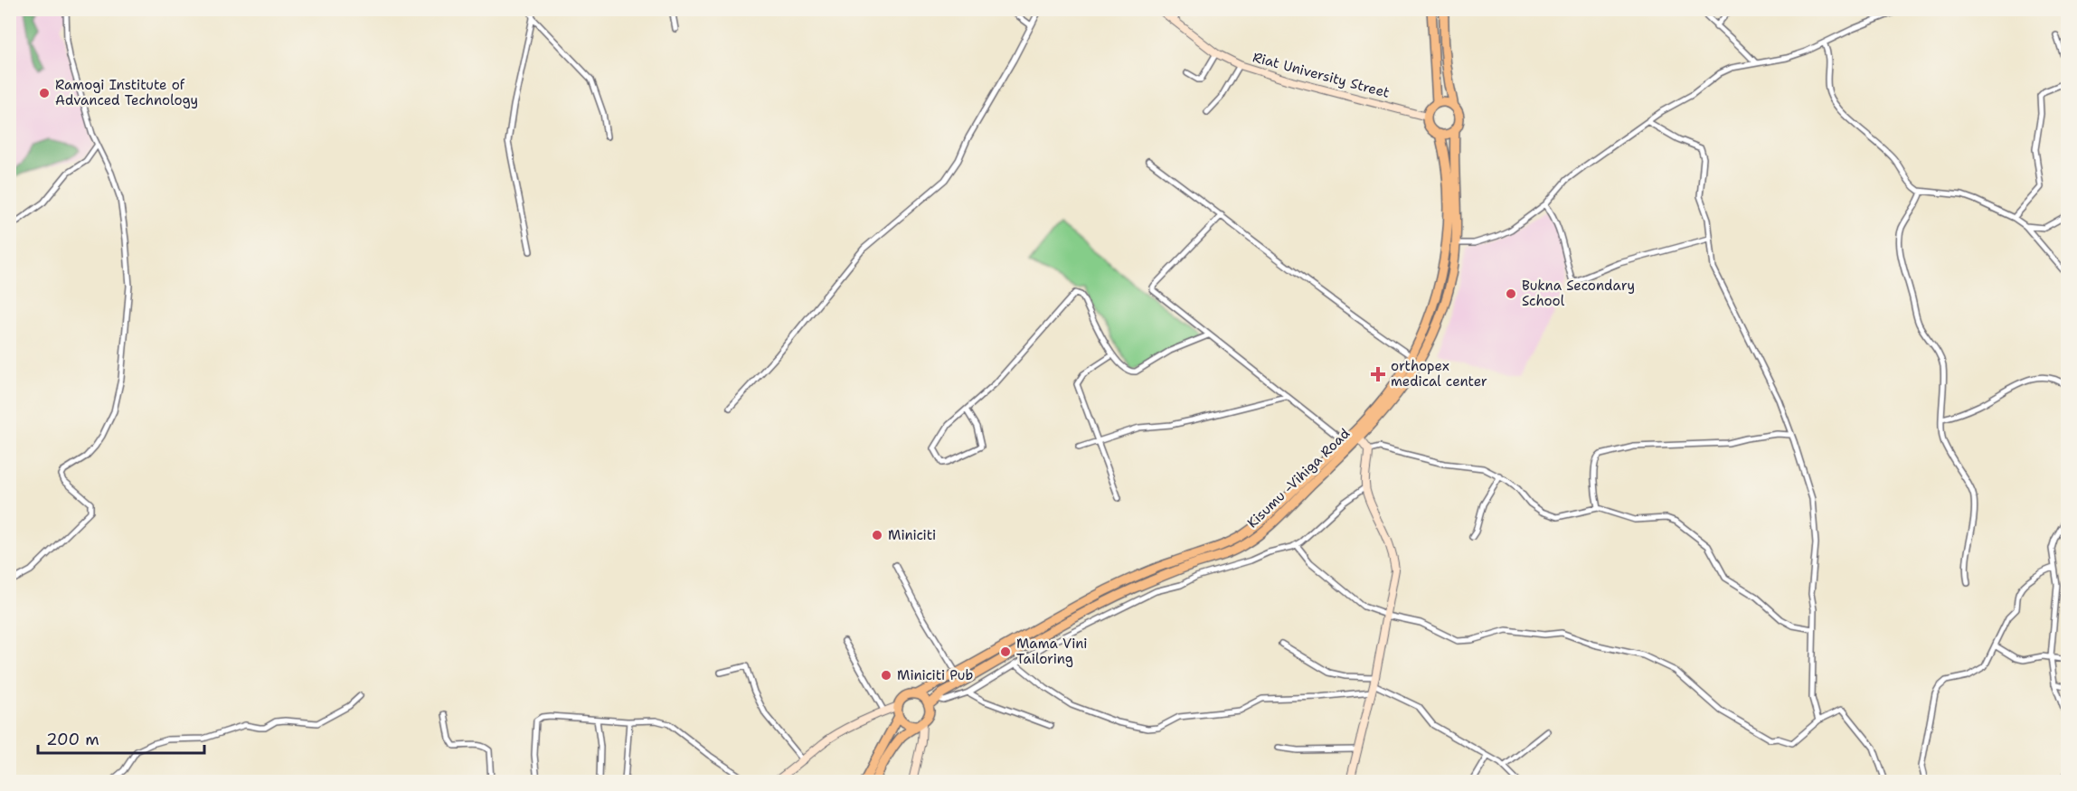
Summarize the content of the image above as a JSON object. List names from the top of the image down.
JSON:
{
  "streets": {
    "highway": ["Kisumu -Vihiga Road"],
    "street": ["Riat University Street"]
  },
  "crossings": [
    ["Riat University Street", "Kisumu -Vihiga Road"]
  ],
  "places": {
    "other": [
      "Ramogi Institute of Advanced Technology",
      "Bukna Secondary School",
      "Miniciti",
      "Mama Vini Tailoring",
      "Miniciti Pub"
    ],
    "health": ["orthopex medical center"]
  },
  "scale_bar": "200 m"
}
